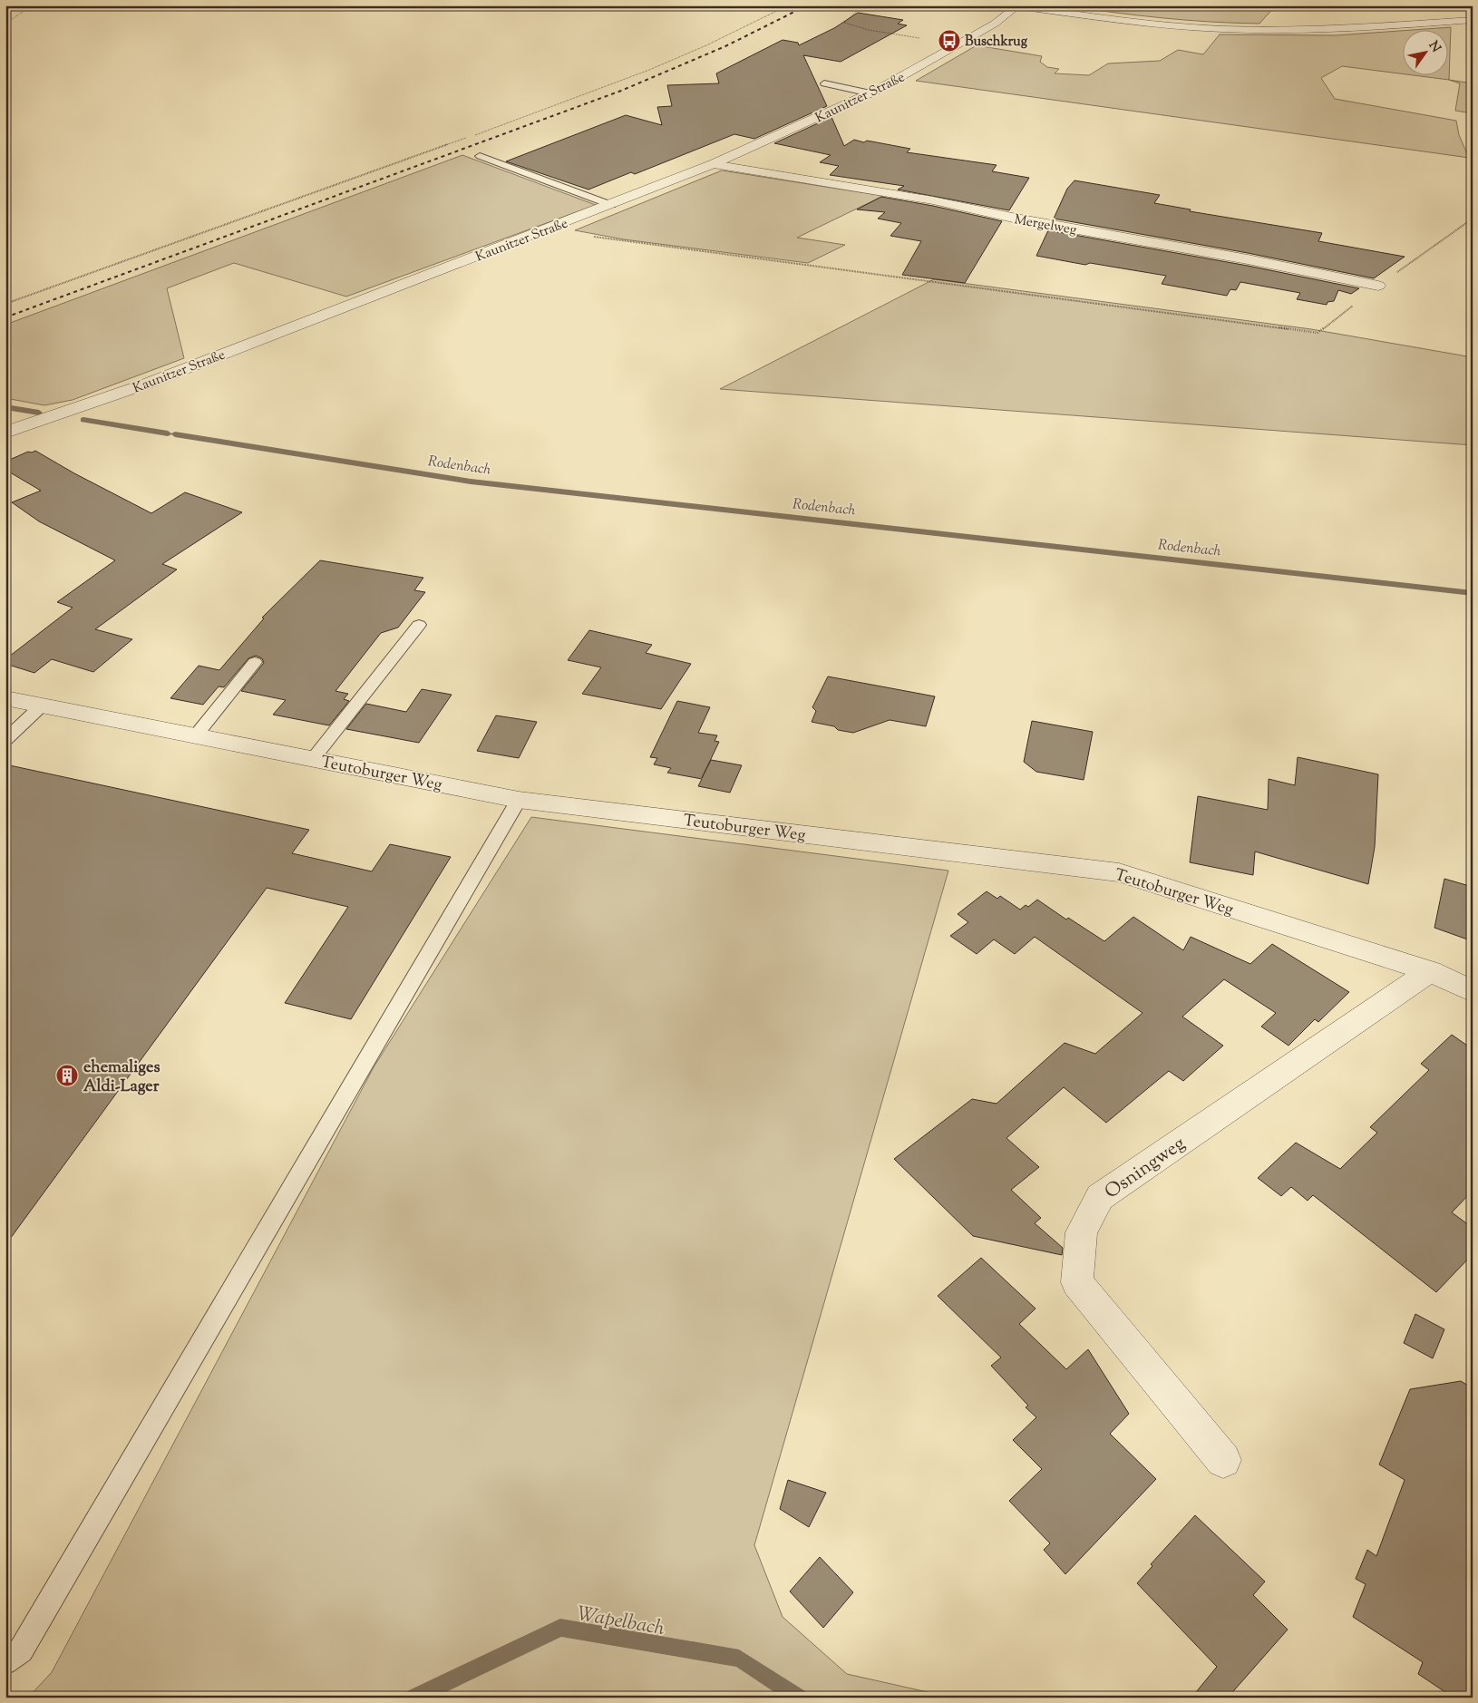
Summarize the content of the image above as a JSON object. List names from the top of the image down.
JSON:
{
  "streets": {
    "street": [
      "Kaunitzer Straße",
      "Mergelweg",
      "Teutoburger Weg",
      "Osningweg"
    ]
  },
  "crossings": [
    ["Kaunitzer Straße", "Mergelweg"],
    ["Teutoburger Weg", "Osningweg"]
  ],
  "water": ["Rodenbach", "Wapelbach"],
  "places": {
    "bus stop": ["Buschkrug"],
    "building": ["ehemaliges Aldi-Lager"]
  },
  "north": "top right"
}
